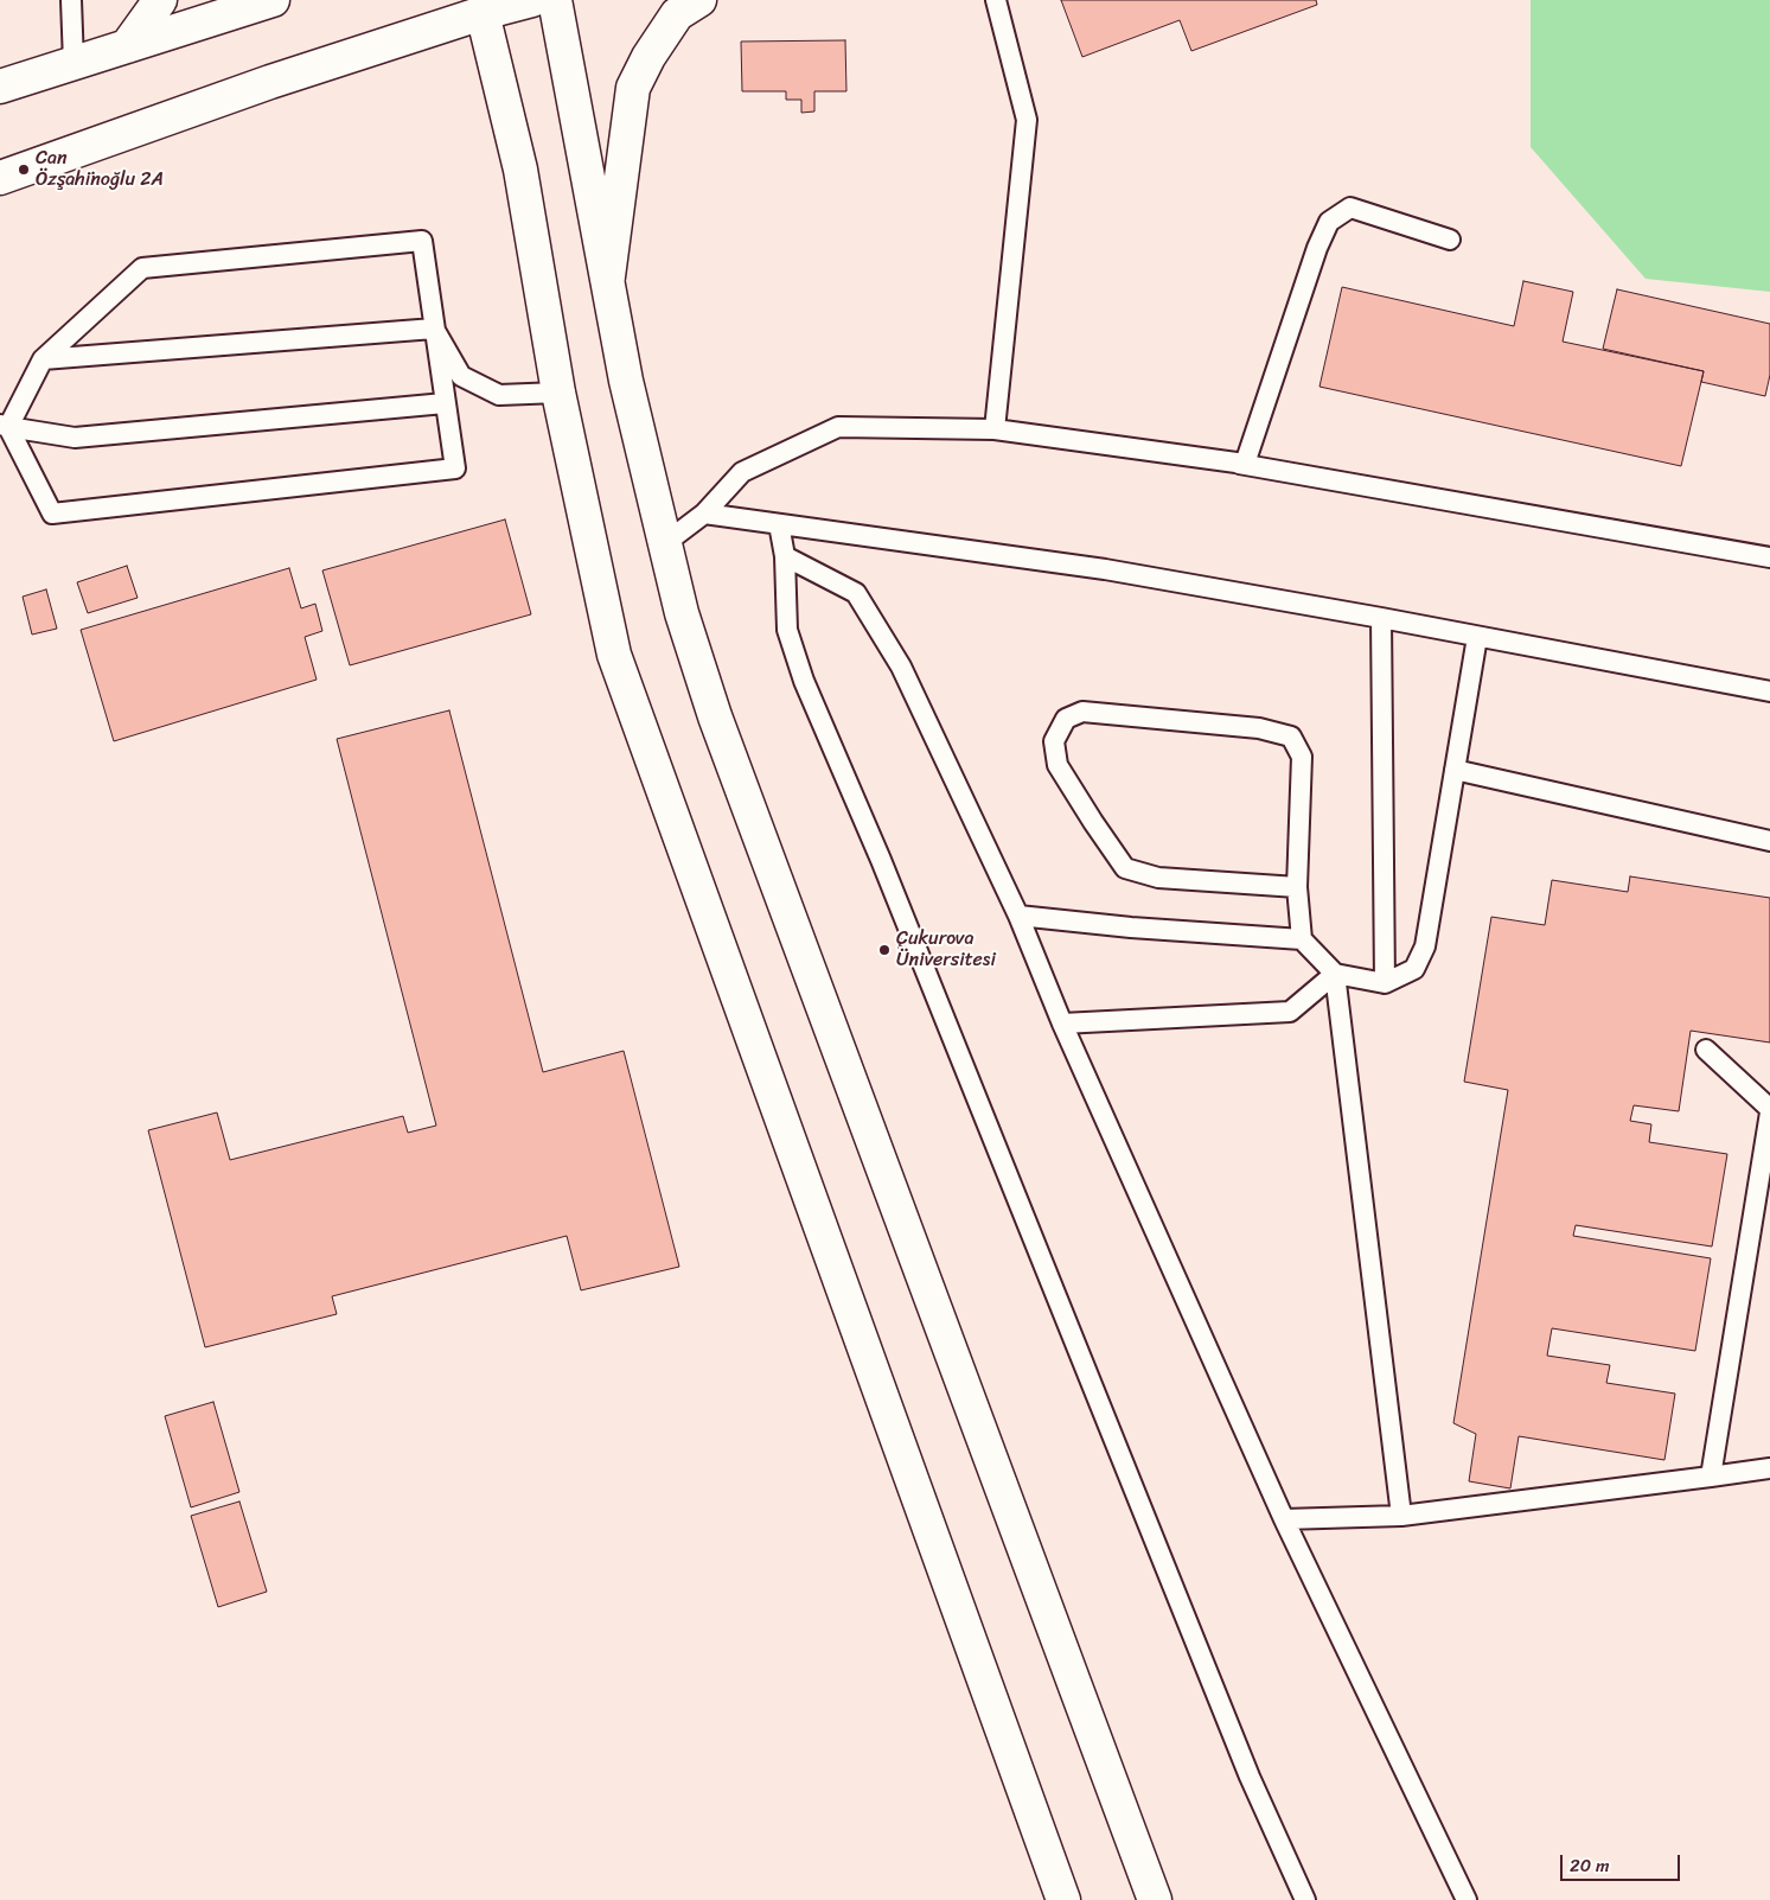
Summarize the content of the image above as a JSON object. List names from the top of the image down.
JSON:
{
  "places": ["Can Özşahi̇noğlu 2A", "Çukurova Üniversitesi"],
  "scale_bar": "20 m"
}
